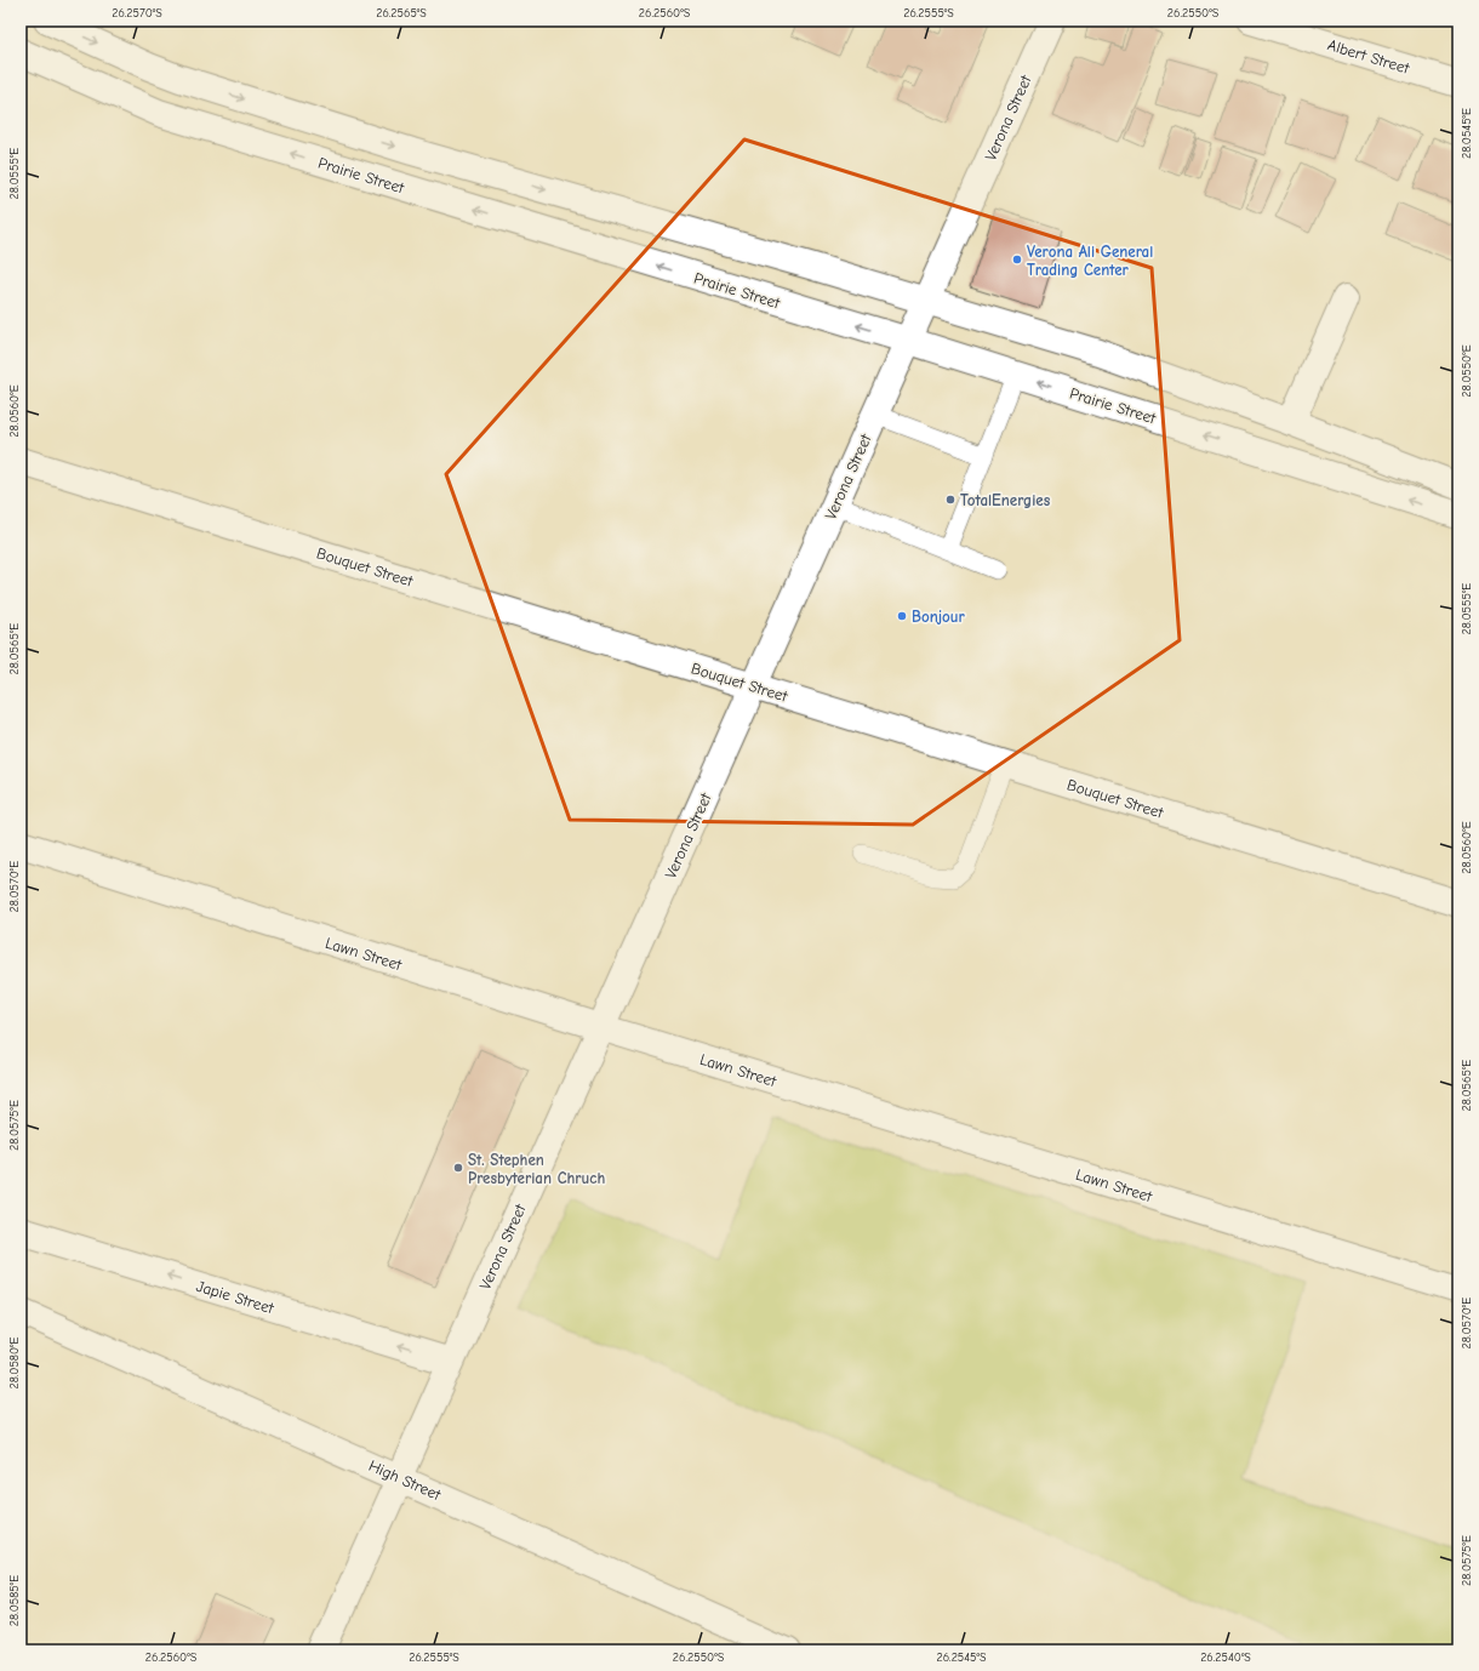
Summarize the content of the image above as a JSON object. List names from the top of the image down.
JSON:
{
  "streets": {
    "main road": [
      "Albert Street",
      "Verona Street",
      "Prairie Street",
      "Bouquet Street",
      "Lawn Street",
      "Japie Street",
      "High Street"
    ]
  },
  "crossings": [
    ["Verona Street", "Prairie Street"],
    ["Verona Street", "Bouquet Street"],
    ["Verona Street", "Lawn Street"],
    ["Verona Street", "Japie Street"],
    ["Verona Street", "High Street"]
  ],
  "one_way": ["Japie Street"],
  "places": [
    "Verona Ali General Trading Center",
    "TotalEnergies",
    "Bonjour",
    "St. Stephen Presbyterian Chruch"
  ],
  "coordinates": [
    "26.2570°S",
    "26.2565°S",
    "26.2560°S",
    "26.2555°S",
    "26.2550°S",
    "28.0545°E",
    "28.0555°E",
    "28.0550°E",
    "28.0560°E",
    "28.0565°E",
    "28.0570°E",
    "28.0575°E",
    "28.0580°E",
    "28.0585°E",
    "26.2545°S",
    "26.2540°S"
  ]
}
